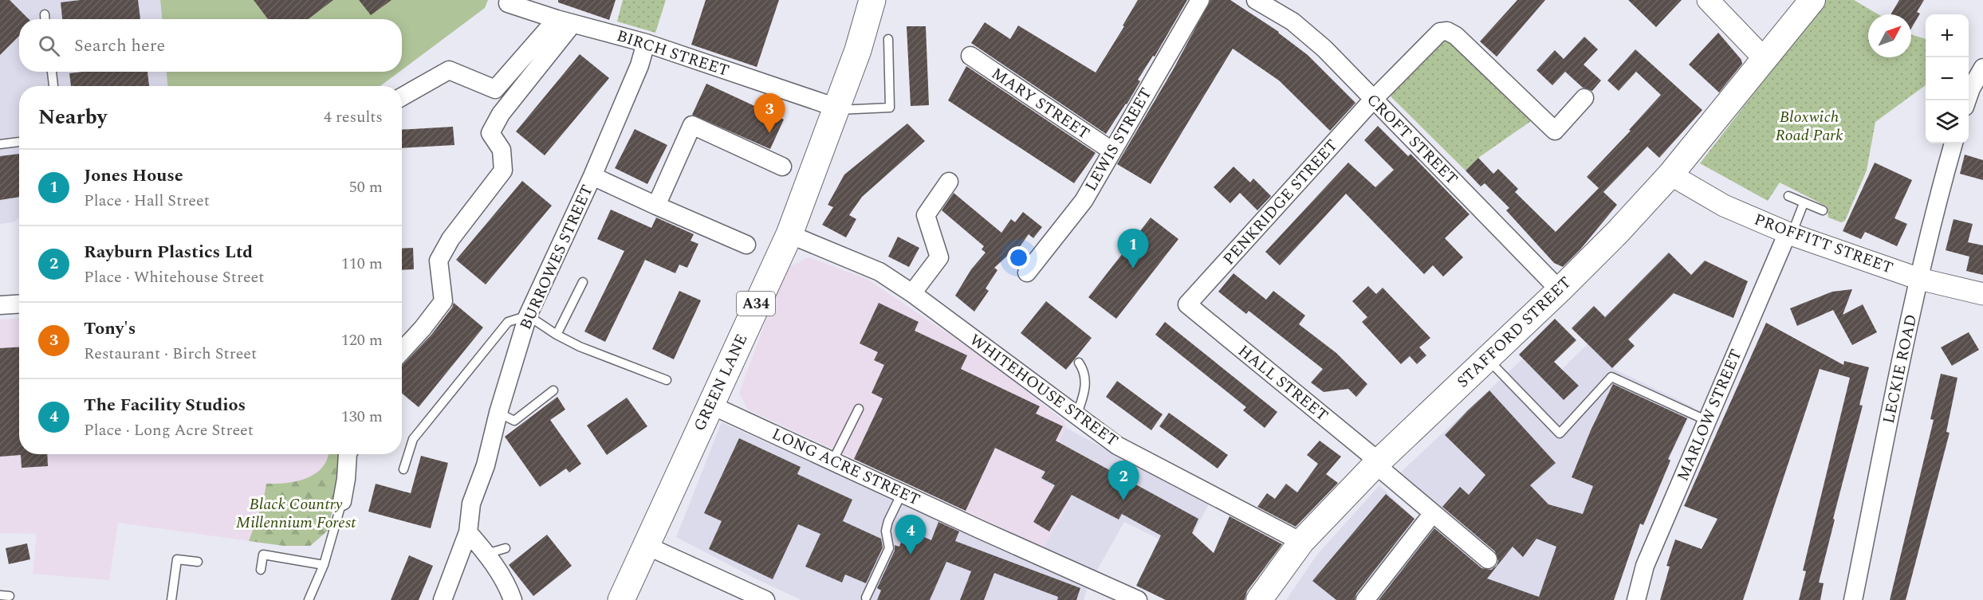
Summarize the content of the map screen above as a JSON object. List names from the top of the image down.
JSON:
{
  "streets": {
    "highway": ["A34", "GREEN LANE"],
    "main road": ["STAFFORD STREET"],
    "street": [
      "BIRCH STREET",
      "MARY STREET",
      "LEWIS STREET",
      "CROFT STREET",
      "PENKRIDGE STREET",
      "PROFFITT STREET",
      "BURROWES STREET",
      "LECKIE ROAD",
      "HALL STREET",
      "WHITEHOUSE STREET",
      "MARLOW STREET",
      "LONG ACRE STREET"
    ]
  },
  "crossings": [
    ["BIRCH STREET", "BURROWES STREET"],
    ["BIRCH STREET", "GREEN LANE"],
    ["MARY STREET", "LEWIS STREET"],
    ["CROFT STREET", "PENKRIDGE STREET"],
    ["CROFT STREET", "STAFFORD STREET"],
    ["PENKRIDGE STREET", "HALL STREET"],
    ["PROFFITT STREET", "STAFFORD STREET"],
    ["PROFFITT STREET", "LECKIE ROAD"],
    ["PROFFITT STREET", "MARLOW STREET"],
    ["STAFFORD STREET", "HALL STREET"],
    ["STAFFORD STREET", "WHITEHOUSE STREET"],
    ["GREEN LANE", "WHITEHOUSE STREET"],
    ["GREEN LANE", "LONG ACRE STREET"]
  ],
  "parks": ["Bloxwich Road Park", "Black Country Millennium Forest"],
  "north": "top right",
  "page": {
    "map_buttons": ["+", "−"],
    "search": "Search here",
    "heading": ["Nearby", "4 results"],
    "pins": [
      "3",
      "1",
      "2",
      "4"
    ],
    "list": [
      {
        "mark": "1",
        "name": "Jones House",
        "note": "Place · Hall Street",
        "value": "50 m"
      },
      {
        "mark": "2",
        "name": "Rayburn Plastics Ltd",
        "note": "Place · Whitehouse Street",
        "value": "110 m"
      },
      {
        "mark": "3",
        "name": "Tony's",
        "note": "Restaurant · Birch Street",
        "value": "120 m"
      },
      {
        "mark": "4",
        "name": "The Facility Studios",
        "note": "Place · Long Acre Street",
        "value": "130 m"
      }
    ]
  }
}
